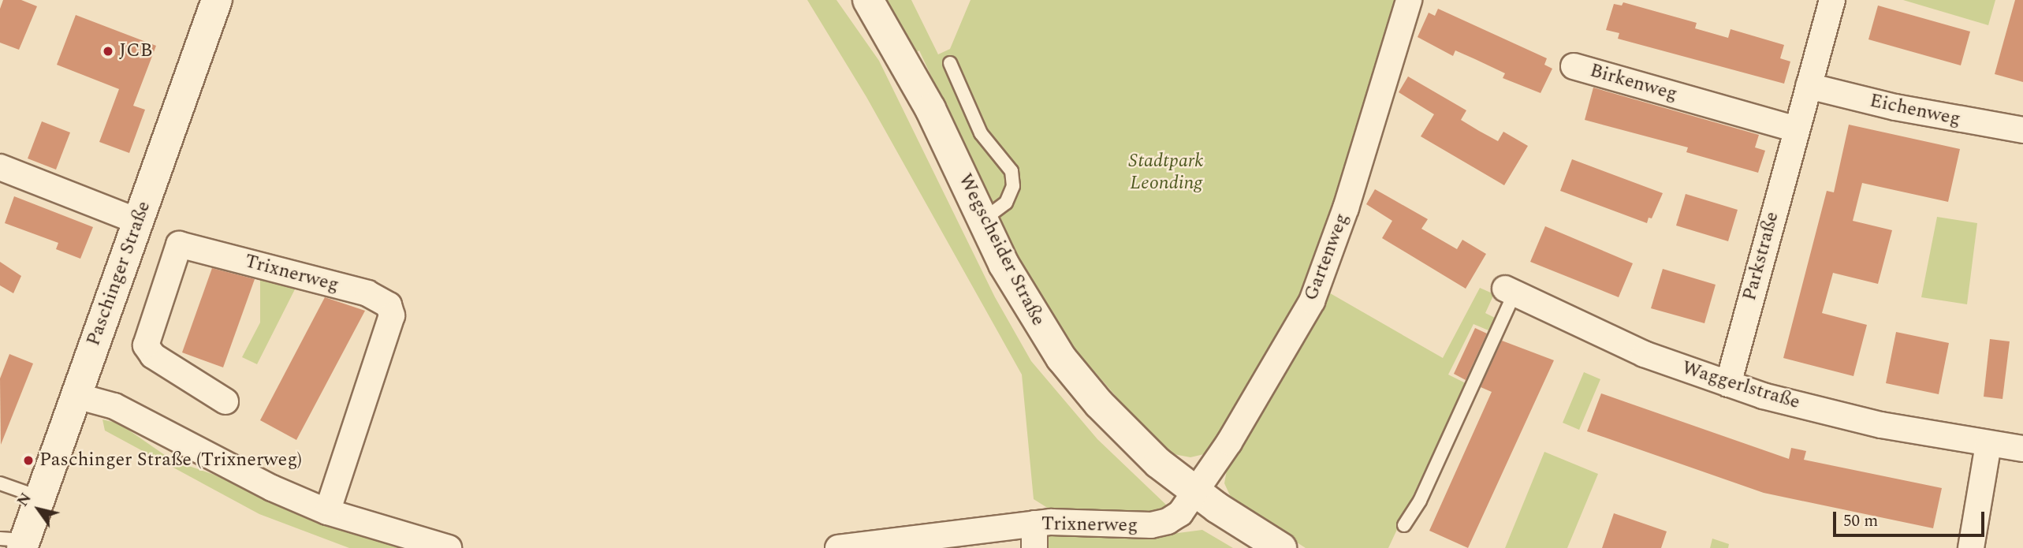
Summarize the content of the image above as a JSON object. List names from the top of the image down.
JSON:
{
  "streets": {
    "street": [
      "Birkenweg",
      "Eichenweg",
      "Wegscheider Straße",
      "Parkstraße",
      "Gartenweg",
      "Paschinger Straße",
      "Trixnerweg",
      "Waggerlstraße"
    ]
  },
  "crossings": [
    ["Birkenweg", "Parkstraße"],
    ["Eichenweg", "Parkstraße"],
    ["Wegscheider Straße", "Gartenweg"],
    ["Wegscheider Straße", "Trixnerweg"],
    ["Parkstraße", "Waggerlstraße"],
    ["Gartenweg", "Trixnerweg"]
  ],
  "parks": ["Stadtpark Leonding"],
  "places": ["JCB", "Paschinger Straße (Trixnerweg)"],
  "scale_bar": "50 m",
  "north": "top left"
}
